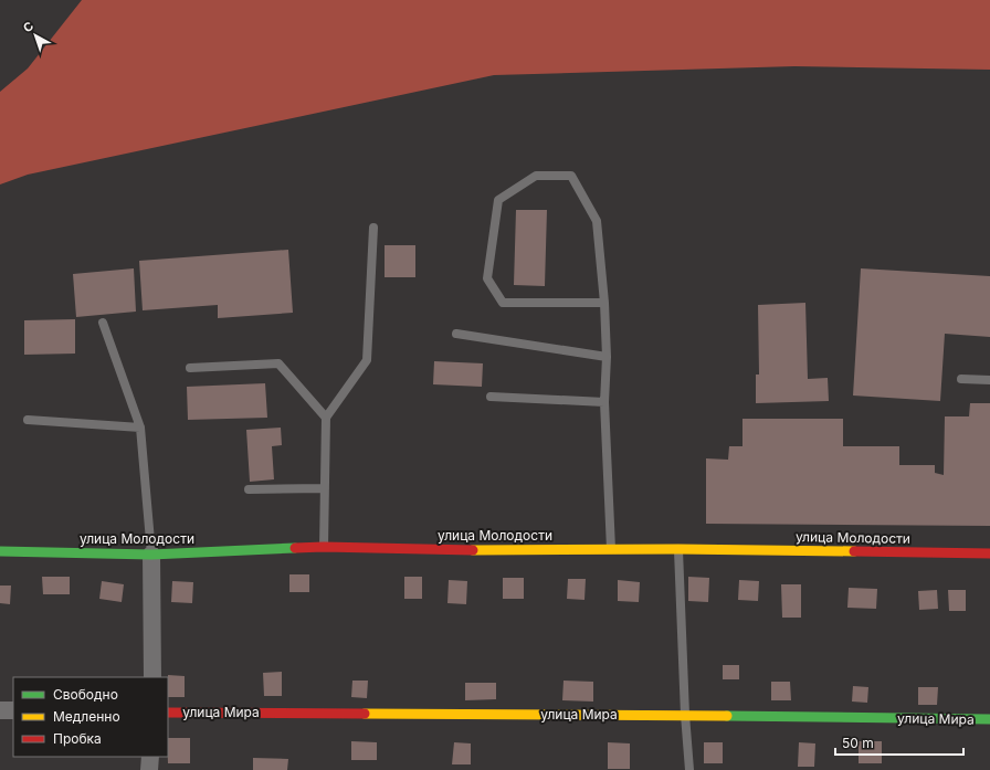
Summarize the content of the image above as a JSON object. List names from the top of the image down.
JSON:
{
  "streets": {
    "street": ["улица Молодости", "улица Мира"]
  },
  "legend": ["Свободно", "Медленно", "Пробка"],
  "scale_bar": "50 m",
  "north": "top left"
}
